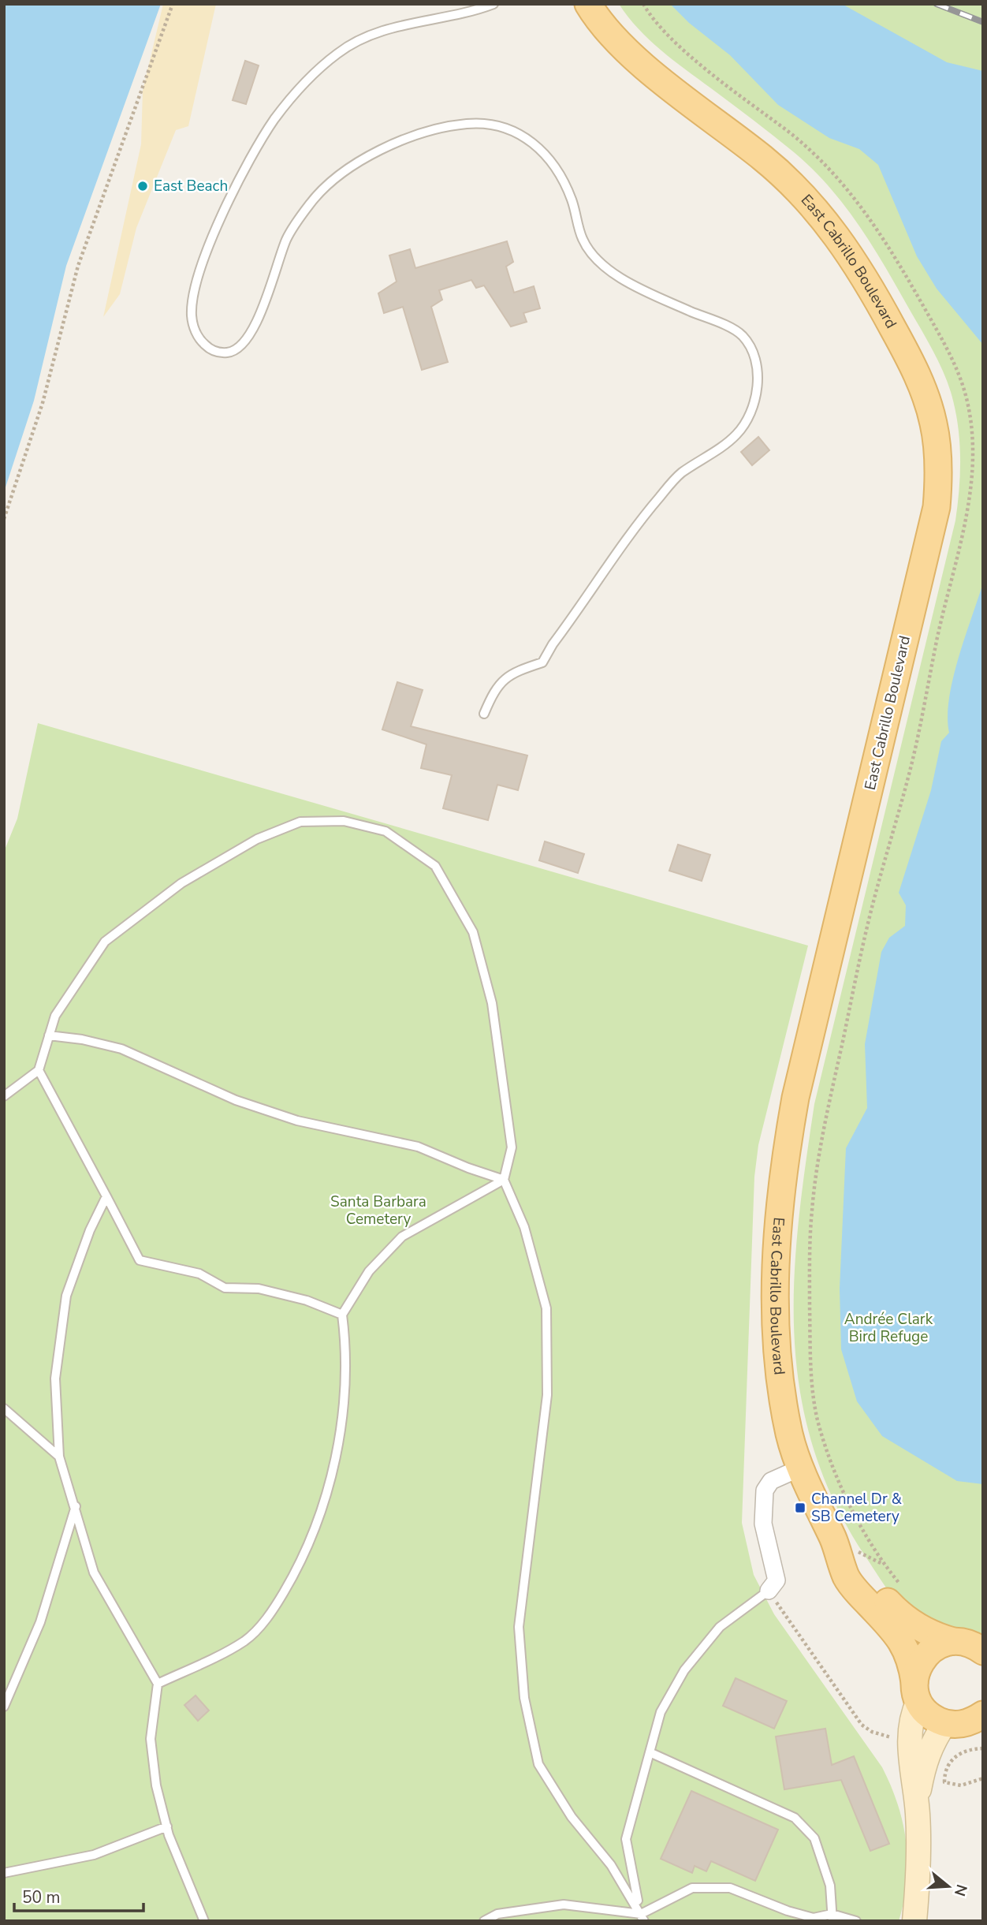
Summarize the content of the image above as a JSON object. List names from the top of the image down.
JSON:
{
  "streets": {
    "main road": ["East Cabrillo Boulevard"]
  },
  "parks": ["Santa Barbara Cemetery", "Andrée Clark Bird Refuge"],
  "places": {
    "other": ["East Beach"],
    "transit": ["Channel Dr & SB Cemetery"]
  },
  "scale_bar": "50 m",
  "north": "right"
}
